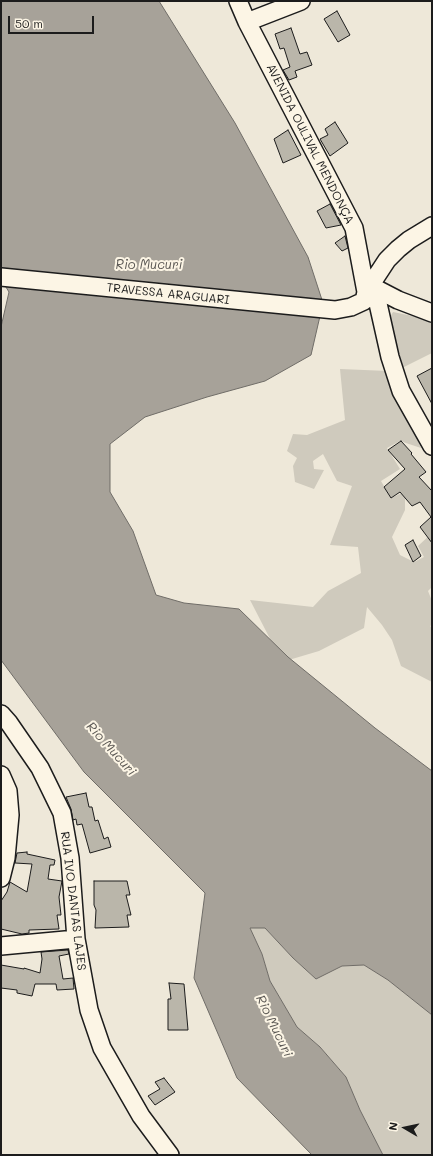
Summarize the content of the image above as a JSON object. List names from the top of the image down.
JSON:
{
  "streets": {
    "street": ["AVENIDA OULIVAL MENDONÇA", "TRAVESSA ARAGUARI", "RUA IVO DANTAS LAJES"]
  },
  "crossings": [
    ["AVENIDA OULIVAL MENDONÇA", "TRAVESSA ARAGUARI"]
  ],
  "water": ["Rio Mucuri"],
  "scale_bar": "50 m",
  "north": "left"
}
